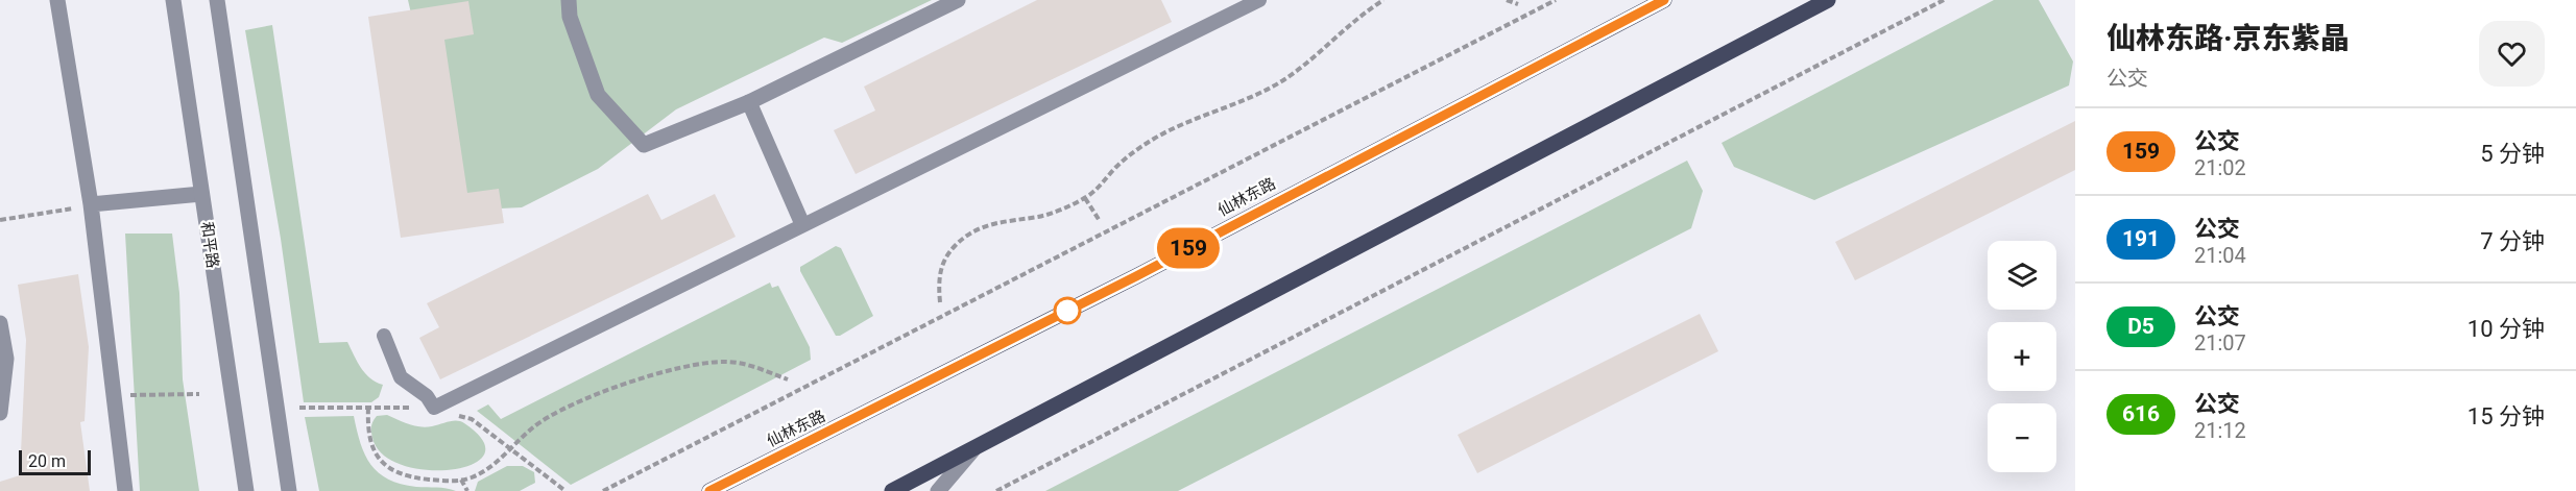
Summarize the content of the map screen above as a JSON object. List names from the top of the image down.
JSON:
{
  "streets": {
    "main road": ["仙林东路"],
    "street": ["和平路"]
  },
  "lines": ["bus line 159"],
  "scale_bar": "20 m",
  "page": {
    "on_map": "159",
    "heading": ["仙林东路·京东紫晶", "公交"],
    "list": [
      {
        "mark": "159",
        "name": "公交",
        "note": "21:02",
        "value": "5 分钟"
      },
      {
        "mark": "191",
        "name": "公交",
        "note": "21:04",
        "value": "7 分钟"
      },
      {
        "mark": "D5",
        "name": "公交",
        "note": "21:07",
        "value": "10 分钟"
      },
      {
        "mark": "616",
        "name": "公交",
        "note": "21:12",
        "value": "15 分钟"
      }
    ],
    "map_buttons": ["+", "−"],
    "scale": "20 m"
  }
}
